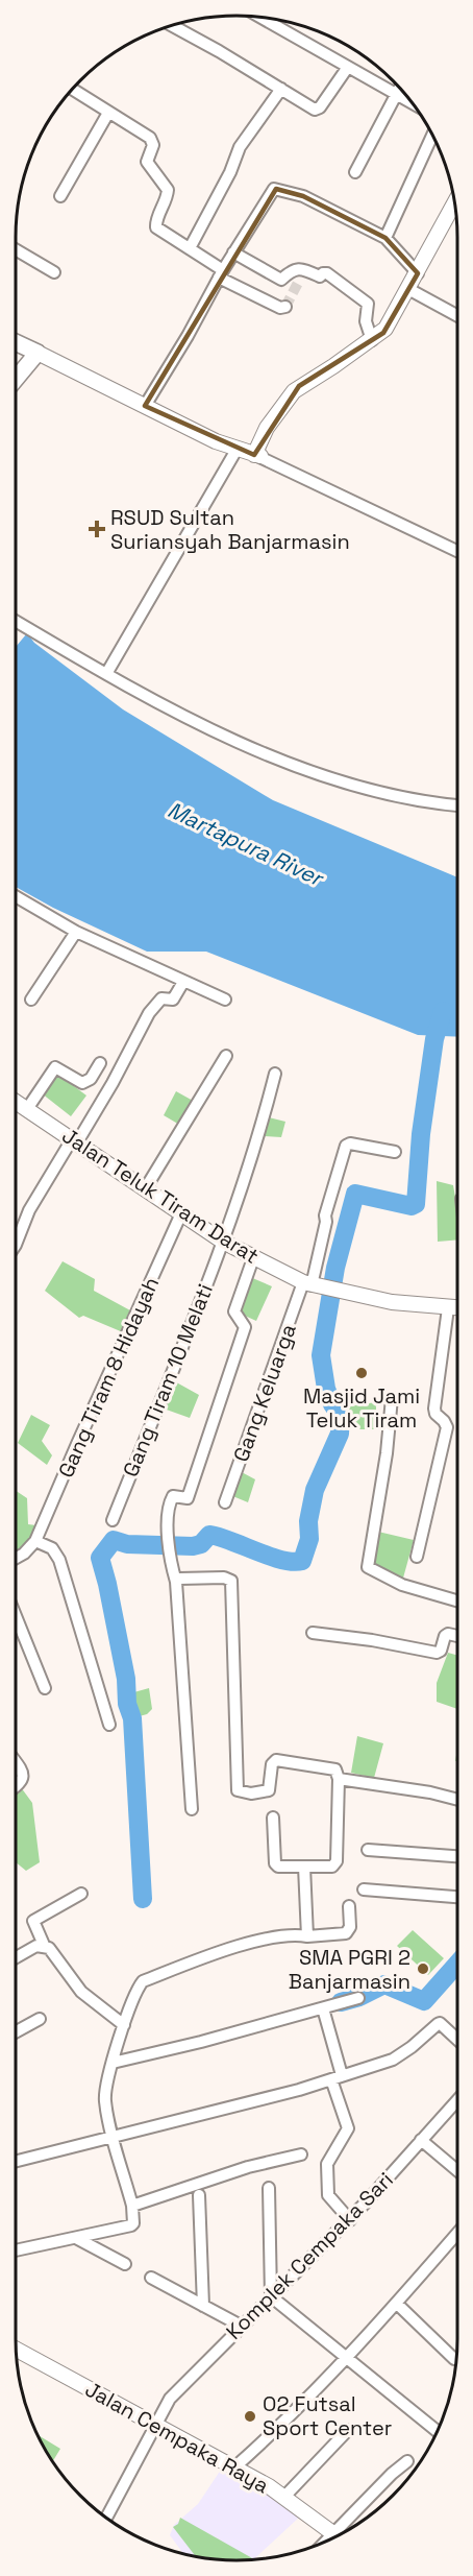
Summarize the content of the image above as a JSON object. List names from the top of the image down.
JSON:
{
  "streets": {
    "street": [
      "Jalan Teluk Tiram Darat",
      "Gang Tiram 8 Hidayah",
      "Gang Tiram 10 Melati",
      "Gang Keluarga",
      "Komplek Cempaka Sari",
      "Jalan Cempaka Raya"
    ]
  },
  "crossings": [
    ["Jalan Teluk Tiram Darat", "Gang Tiram 8 Hidayah"],
    ["Jalan Teluk Tiram Darat", "Gang Tiram 10 Melati"],
    ["Jalan Teluk Tiram Darat", "Gang Keluarga"],
    ["Komplek Cempaka Sari", "Jalan Cempaka Raya"]
  ],
  "water": ["Martapura River"],
  "places": {
    "health": ["RSUD Sultan Suriansyah Banjarmasin"],
    "other": ["Masjid Jami Teluk Tiram", "SMA PGRI 2 Banjarmasin", "O2 Futsal Sport Center"]
  }
}
